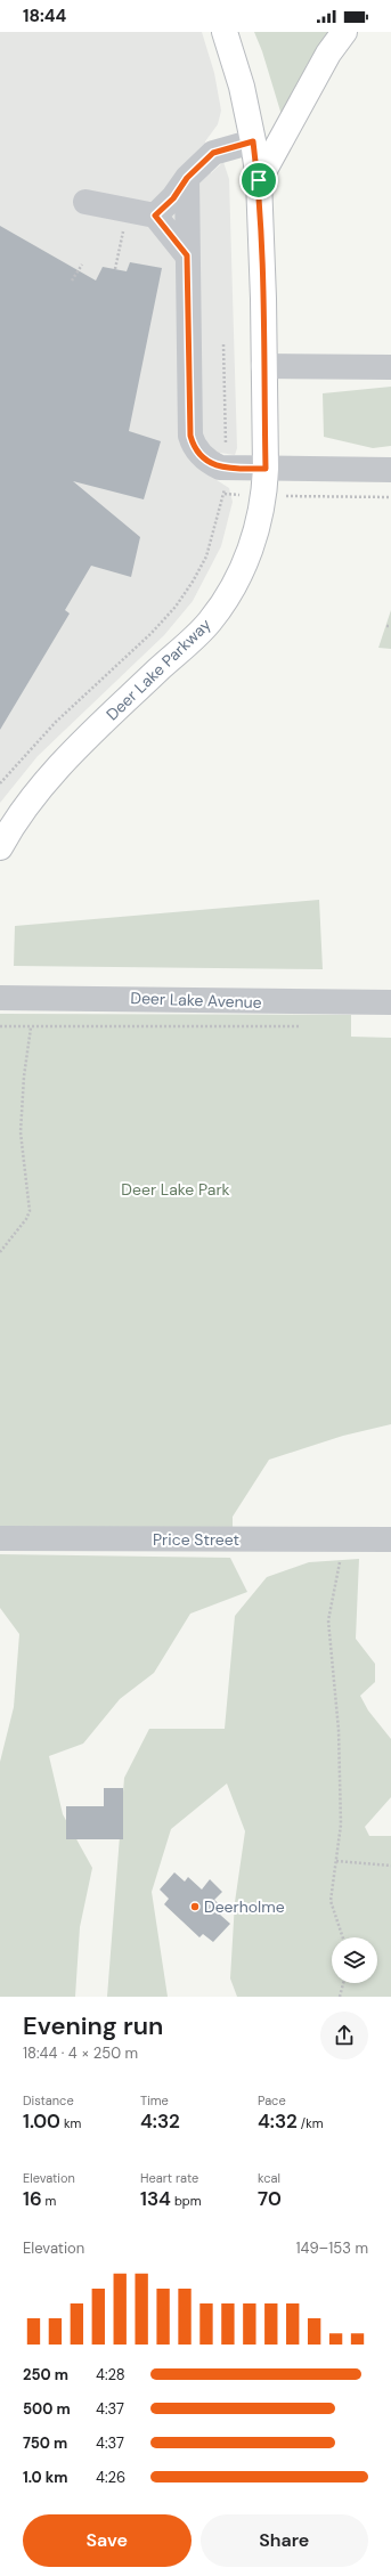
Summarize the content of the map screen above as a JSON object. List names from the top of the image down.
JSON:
{
  "streets": {
    "main road": ["Deer Lake Parkway"],
    "street": ["Deer Lake Avenue", "Price Street"]
  },
  "parks": ["Deer Lake Park"],
  "places": ["Deerholme"],
  "page": {
    "status": "18:44",
    "heading": ["Evening run", "18:44 · 4 × 250 m"],
    "stats": [
      ["Distance", "1.00 km"],
      ["Time", "4:32"],
      ["Pace", "4:32 /km"],
      ["Elevation", "16 m"],
      ["Heart rate", "134 bpm"],
      ["kcal", "70"]
    ],
    "chart": ["Elevation", "149–153 m"],
    "list": [
      {
        "name": "250 m",
        "note": "4:28"
      },
      {
        "name": "500 m",
        "note": "4:37"
      },
      {
        "name": "750 m",
        "note": "4:37"
      },
      {
        "name": "1.0 km",
        "note": "4:26"
      }
    ],
    "buttons": ["Save", "Share"]
  }
}
